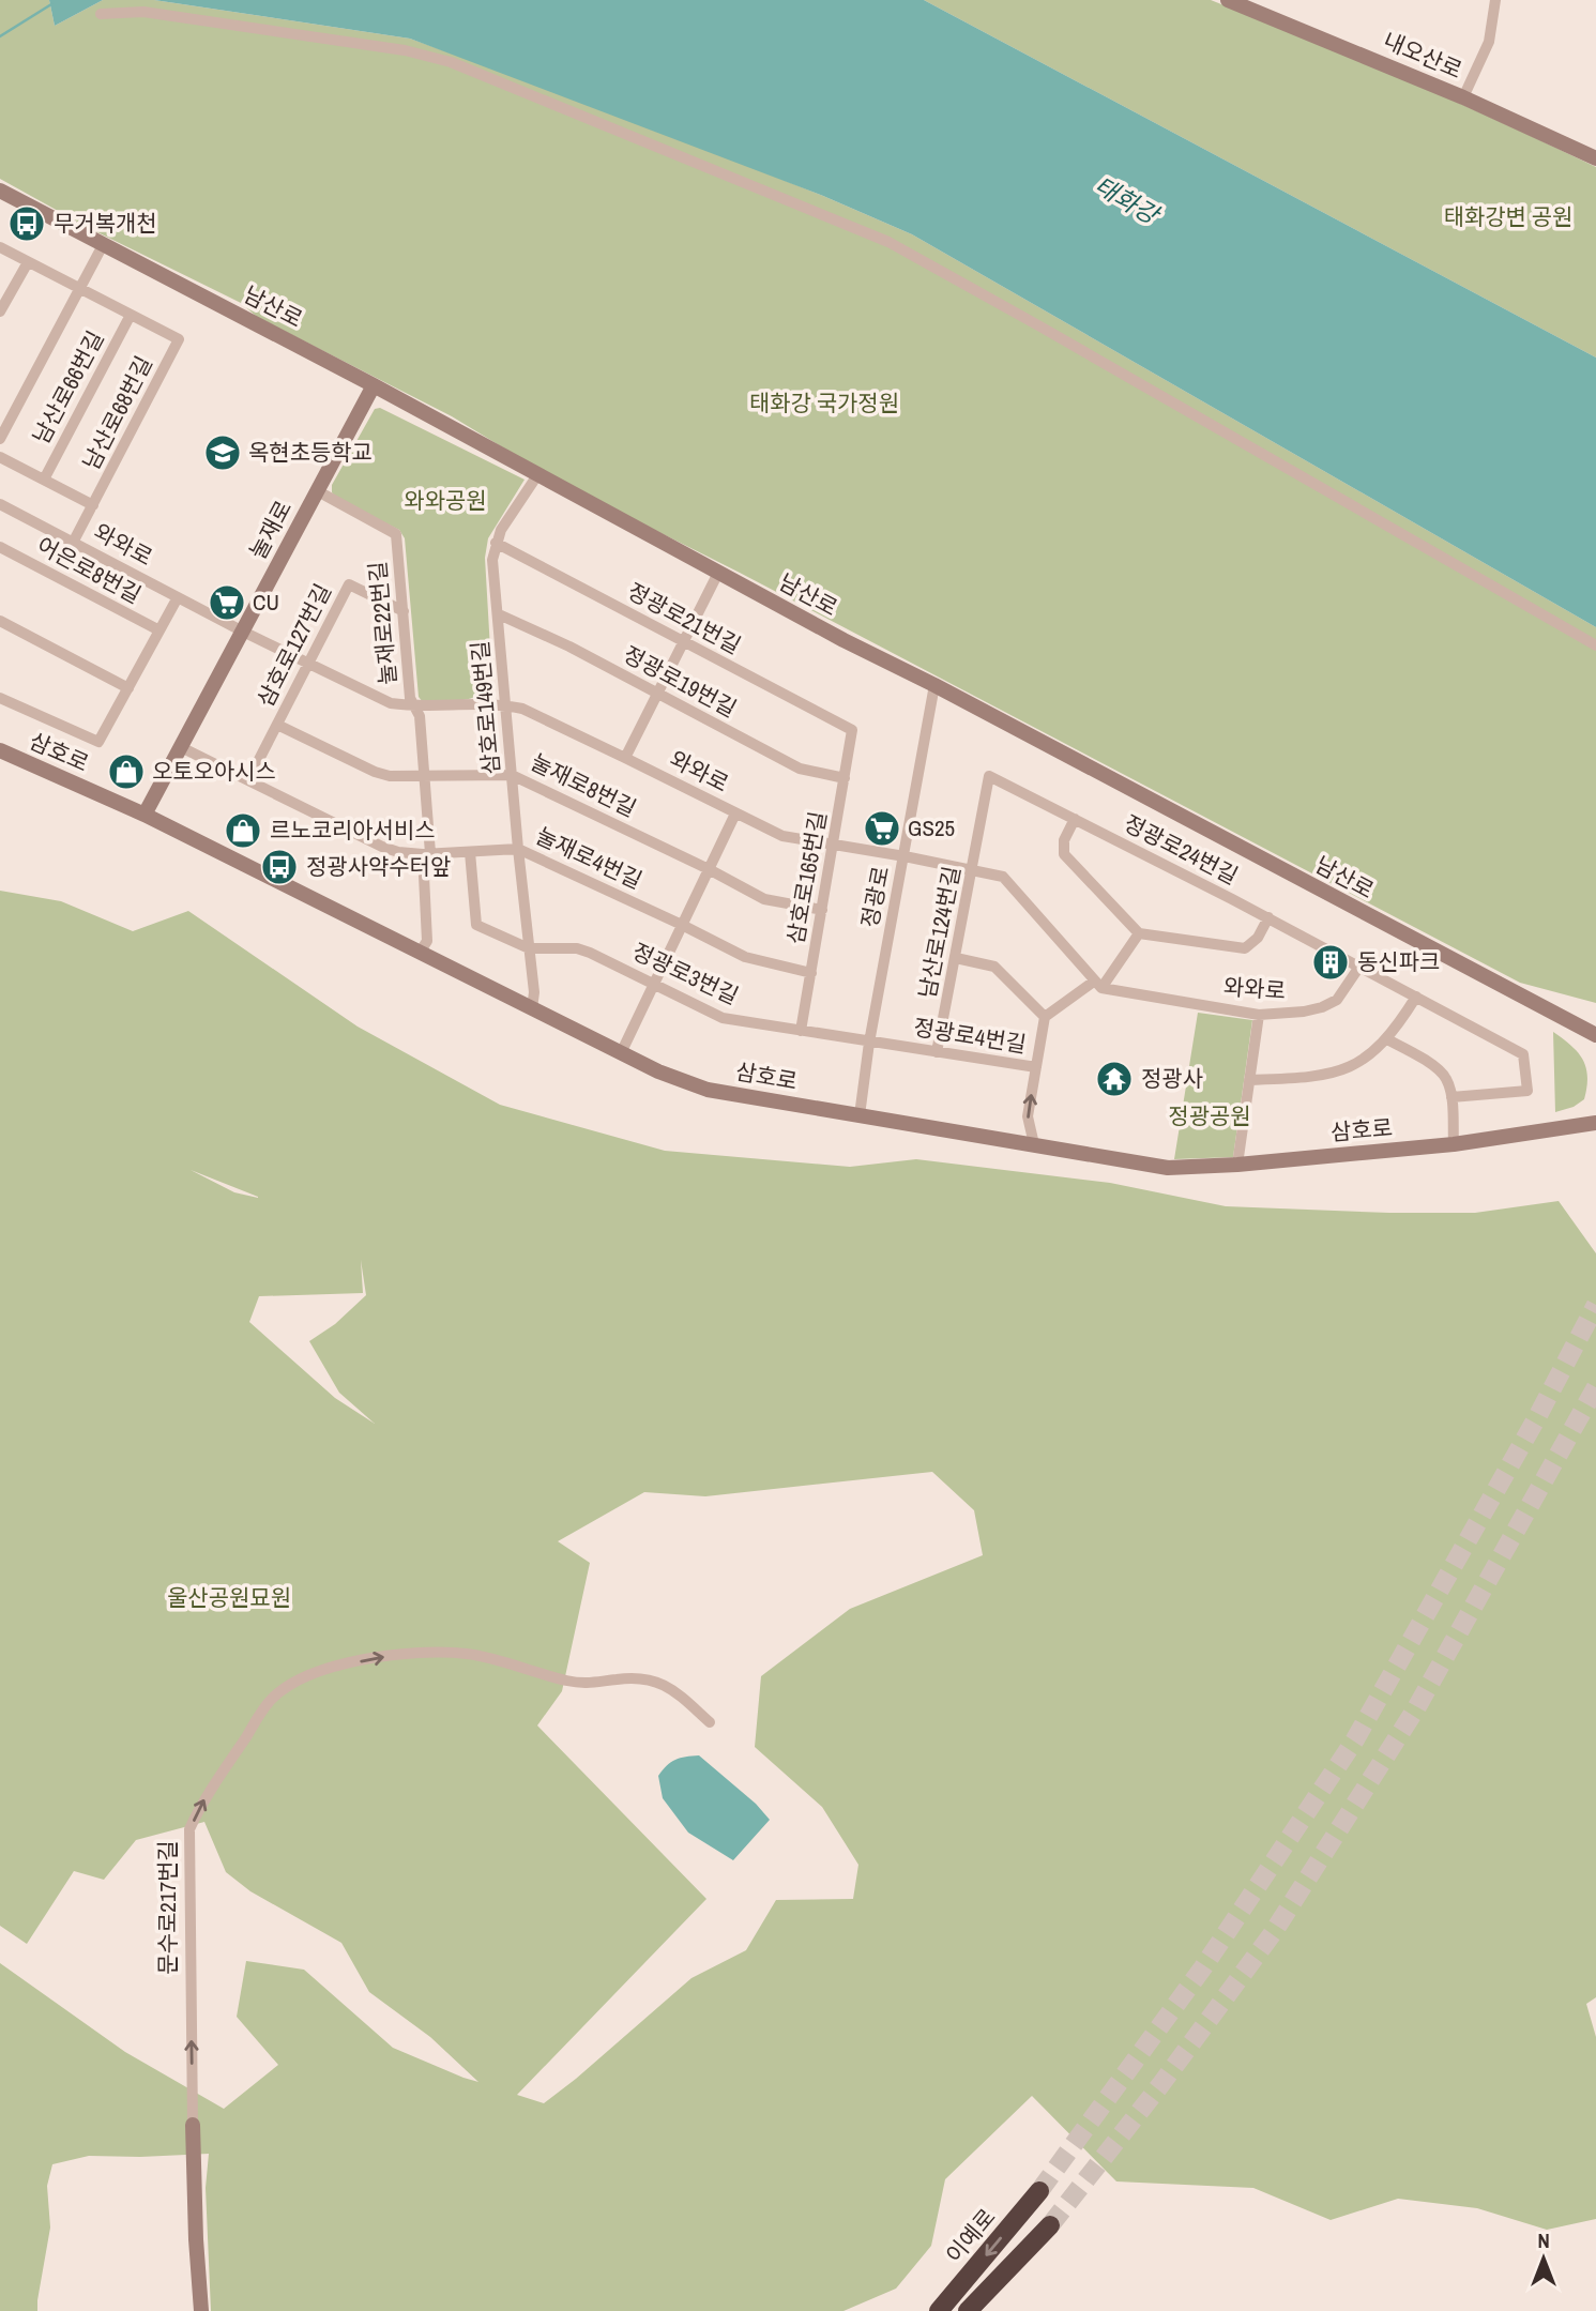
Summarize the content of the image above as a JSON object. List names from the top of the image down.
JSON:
{
  "streets": {
    "highway": ["이예로"],
    "main road": [
      "내오산로",
      "남산로",
      "눌재로",
      "삼호로",
      "문수로217번길"
    ],
    "street": [
      "남산로66번길",
      "남산로68번길",
      "와와로",
      "어은로8번길",
      "정광로21번길",
      "눌재로22번길",
      "삼호로127번길",
      "정광로19번길",
      "삼호로149번길",
      "눌재로8번길",
      "정광로24번길",
      "눌재로4번길",
      "삼호로165번길",
      "정광로",
      "남산로124번길",
      "정광로3번길",
      "정광로4번길"
    ]
  },
  "crossings": [
    ["남산로", "눌재로"],
    ["남산로", "삼호로149번길"],
    ["남산로", "정광로"],
    ["남산로66번길", "남산로68번길"],
    ["남산로68번길", "와와로"],
    ["눌재로", "와와로"],
    ["눌재로", "눌재로22번길"],
    ["눌재로", "삼호로"],
    ["눌재로", "눌재로4번길"],
    ["와와로", "눌재로22번길"],
    ["와와로", "삼호로127번길"],
    ["와와로", "삼호로149번길"],
    ["와와로", "정광로24번길"],
    ["와와로", "삼호로165번길"],
    ["와와로", "정광로"],
    ["와와로", "남산로124번길"],
    ["정광로21번길", "삼호로149번길"],
    ["정광로21번길", "삼호로165번길"],
    ["눌재로22번길", "삼호로127번길"],
    ["눌재로22번길", "삼호로"],
    ["눌재로22번길", "눌재로8번길"],
    ["눌재로22번길", "눌재로4번길"],
    ["삼호로127번길", "눌재로8번길"],
    ["삼호로127번길", "눌재로4번길"],
    ["정광로19번길", "삼호로149번길"],
    ["정광로19번길", "삼호로165번길"],
    ["삼호로149번길", "삼호로"],
    ["삼호로149번길", "눌재로8번길"],
    ["삼호로149번길", "눌재로4번길"],
    ["삼호로149번길", "정광로3번길"],
    ["삼호로", "정광로"],
    ["눌재로8번길", "삼호로165번길"],
    ["정광로24번길", "남산로124번길"],
    ["눌재로4번길", "삼호로165번길"],
    ["삼호로165번길", "정광로3번길"],
    ["정광로", "정광로3번길"],
    ["정광로", "정광로4번길"],
    ["남산로124번길", "정광로4번길"],
    ["정광로3번길", "정광로4번길"]
  ],
  "water": ["태화강"],
  "parks": [
    "태화강변 공원",
    "태화강 국가정원",
    "와와공원",
    "정광공원",
    "울산공원묘원"
  ],
  "places": {
    "bus stop": ["무거복개천", "정광사약수터앞"],
    "school or university": ["옥현초등학교"],
    "supermarket": ["CU", "GS25"],
    "shop": ["오토오아시스", "르노코리아서비스"],
    "building": ["동신파크"],
    "temple": ["정광사"]
  },
  "north": "top"
}
